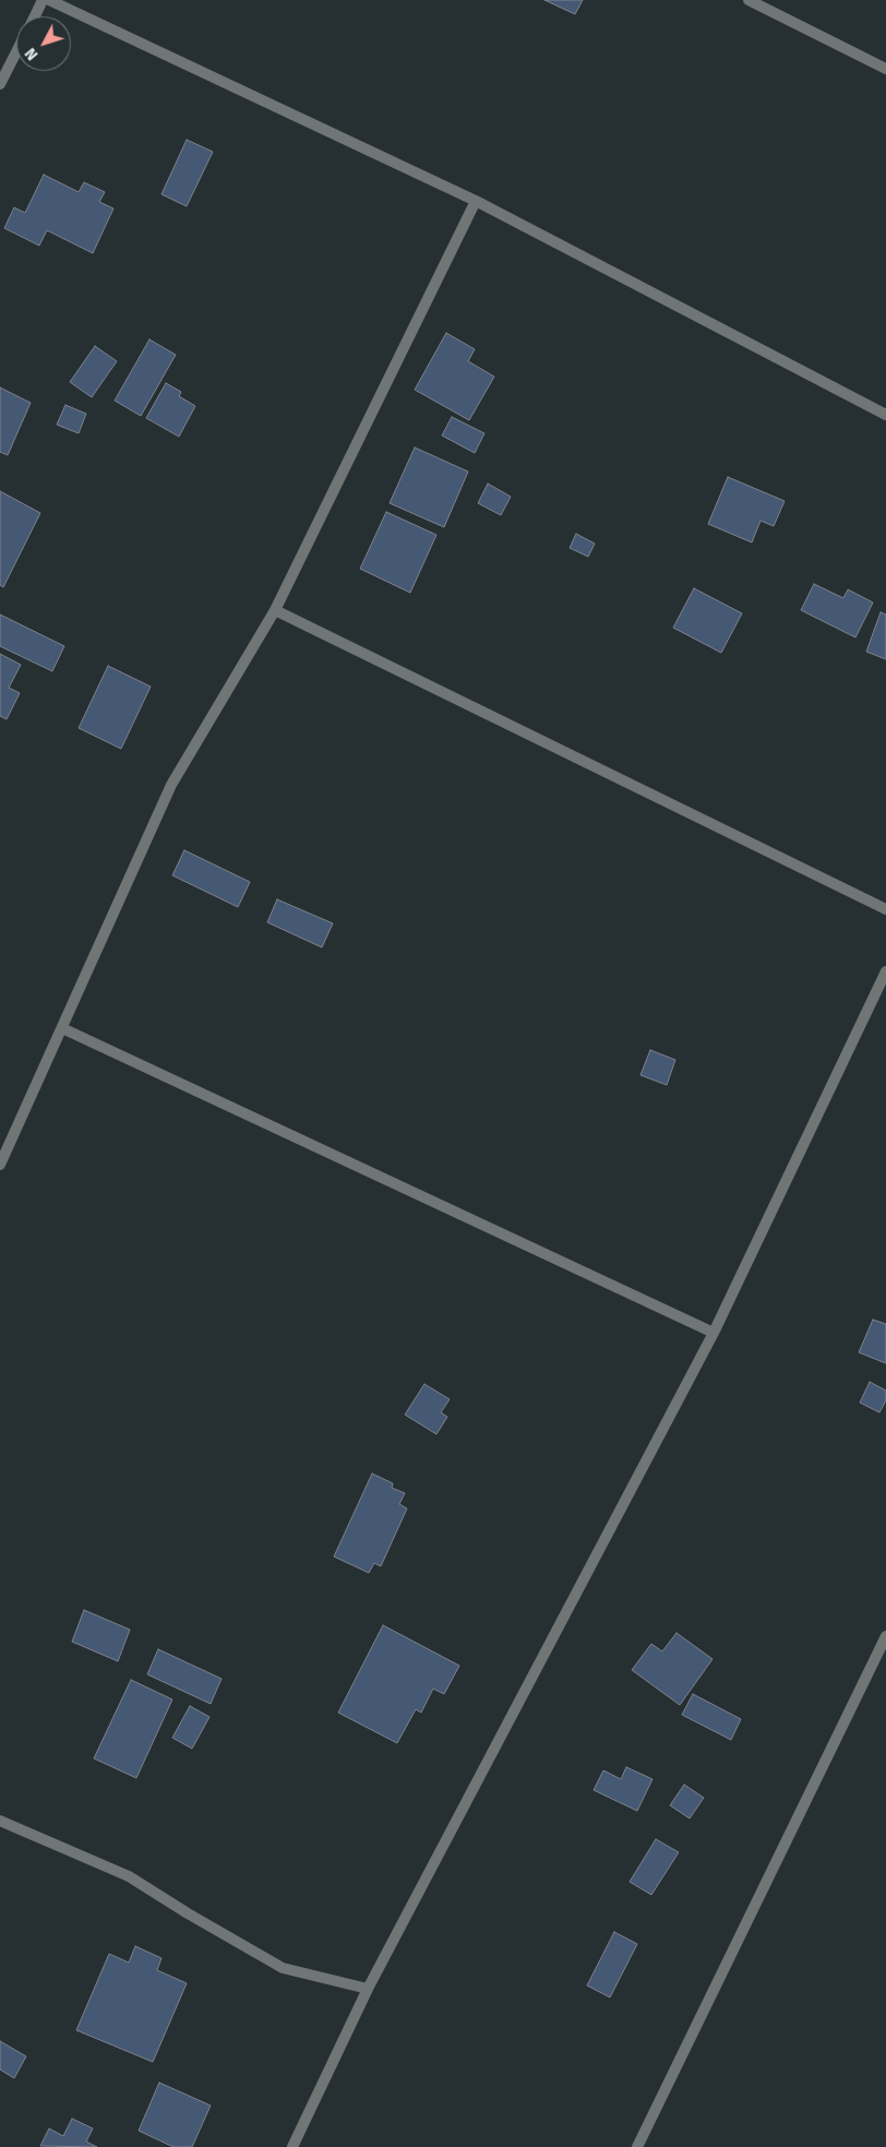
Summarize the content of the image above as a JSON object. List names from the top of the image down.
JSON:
{
  "north": "bottom left"
}
